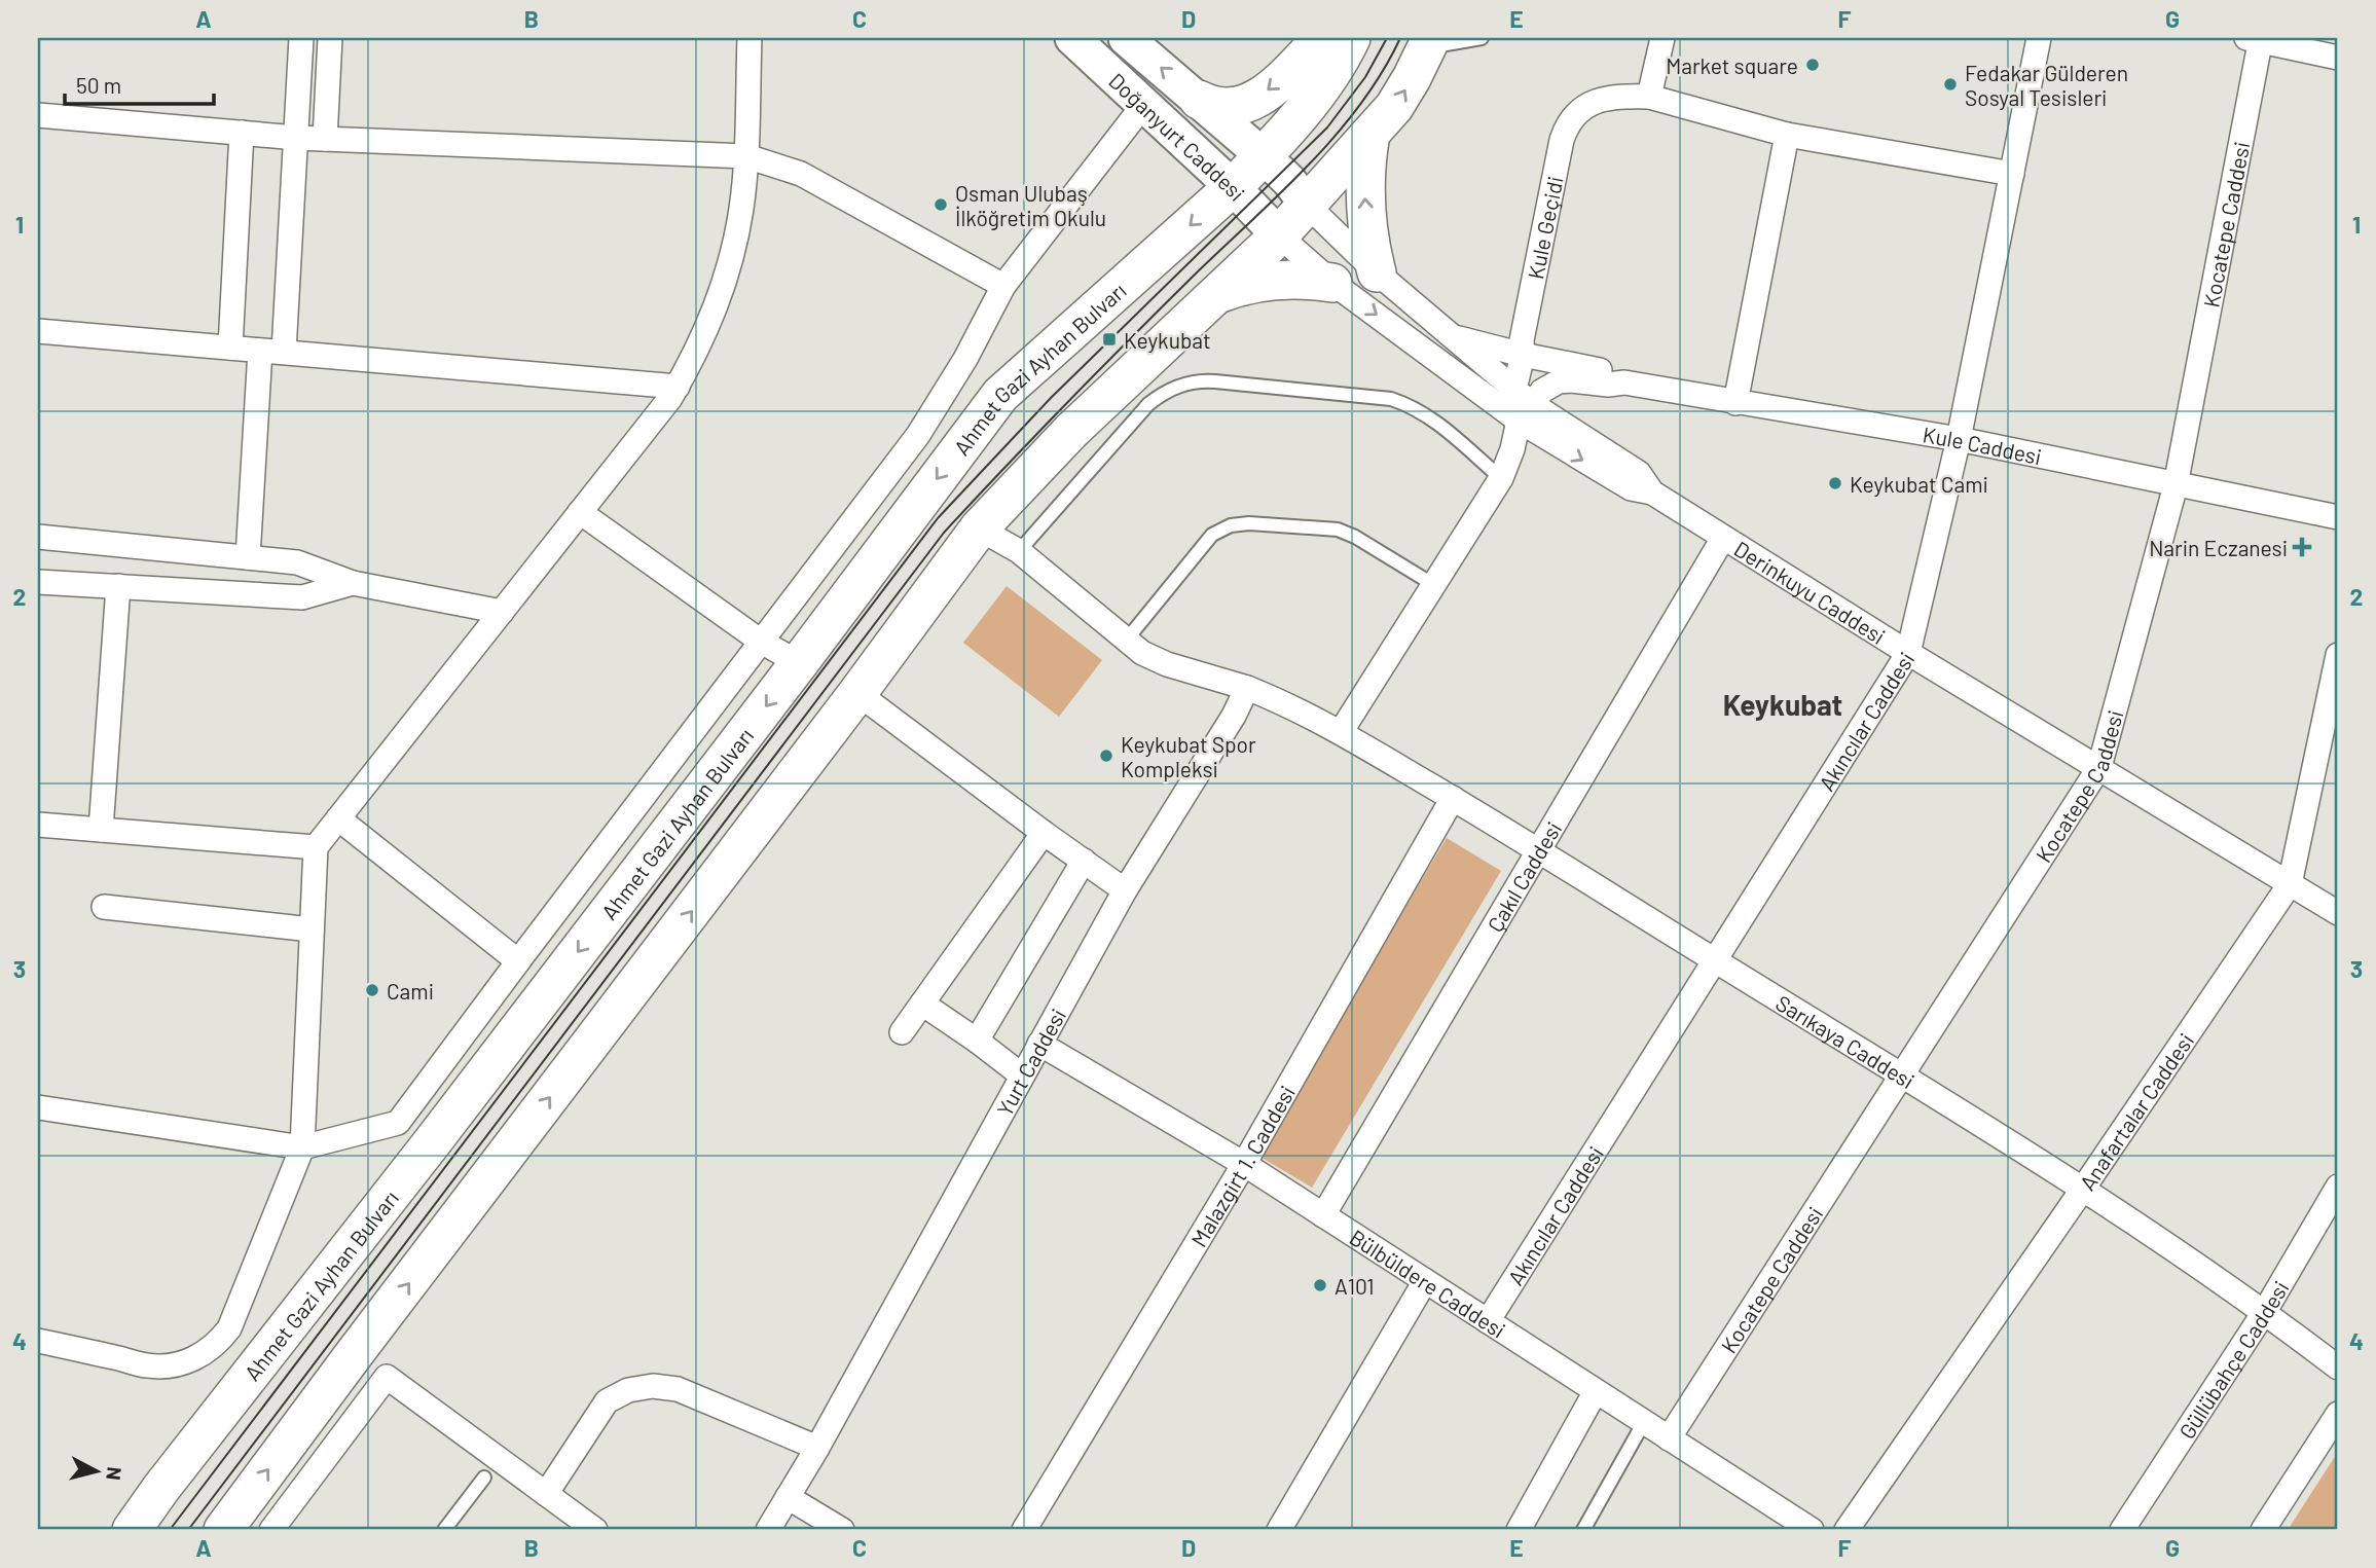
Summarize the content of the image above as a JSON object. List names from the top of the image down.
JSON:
{
  "streets": {
    "main road": ["Ahmet Gazi Ayhan Bulvarı"],
    "street": [
      "Doğanyurt Caddesi",
      "Kocatepe Caddesi",
      "Kule Geçidi",
      "Kule Caddesi",
      "Derinkuyu Caddesi",
      "Akıncılar Caddesi",
      "Çakıl Caddesi",
      "Sarıkaya Caddesi",
      "Yurt Caddesi",
      "Anafartalar Caddesi",
      "Malazgirt 1. Caddesi",
      "Bülbüldere Caddesi",
      "Güllübahçe Caddesi"
    ]
  },
  "crossings": [
    ["Doğanyurt Caddesi", "Ahmet Gazi Ayhan Bulvarı"],
    ["Doğanyurt Caddesi", "Derinkuyu Caddesi"],
    ["Kocatepe Caddesi", "Kule Caddesi"],
    ["Kocatepe Caddesi", "Derinkuyu Caddesi"],
    ["Kocatepe Caddesi", "Sarıkaya Caddesi"],
    ["Kocatepe Caddesi", "Bülbüldere Caddesi"],
    ["Kule Geçidi", "Kule Caddesi"],
    ["Kule Geçidi", "Derinkuyu Caddesi"],
    ["Kule Geçidi", "Sarıkaya Caddesi"],
    ["Kule Caddesi", "Derinkuyu Caddesi"],
    ["Kule Caddesi", "Akıncılar Caddesi"],
    ["Derinkuyu Caddesi", "Akıncılar Caddesi"],
    ["Derinkuyu Caddesi", "Çakıl Caddesi"],
    ["Derinkuyu Caddesi", "Anafartalar Caddesi"],
    ["Akıncılar Caddesi", "Sarıkaya Caddesi"],
    ["Akıncılar Caddesi", "Bülbüldere Caddesi"],
    ["Çakıl Caddesi", "Sarıkaya Caddesi"],
    ["Çakıl Caddesi", "Bülbüldere Caddesi"],
    ["Sarıkaya Caddesi", "Anafartalar Caddesi"],
    ["Sarıkaya Caddesi", "Malazgirt 1. Caddesi"],
    ["Sarıkaya Caddesi", "Güllübahçe Caddesi"],
    ["Yurt Caddesi", "Bülbüldere Caddesi"],
    ["Malazgirt 1. Caddesi", "Bülbüldere Caddesi"]
  ],
  "districts": ["Keykubat"],
  "places": {
    "other": [
      "Market square",
      "Fedakar Gülderen Sosyal Tesisleri",
      "Osman Ulubaş İlköğretim Okulu",
      "Keykubat Cami",
      "Keykubat Spor Kompleksi",
      "Cami",
      "A101"
    ],
    "transit": ["Keykubat"],
    "health": ["Narin Eczanesi"]
  },
  "scale_bar": "50 m",
  "north": "right",
  "grid": {
    "columns": [
      "A",
      "B",
      "C",
      "D",
      "E",
      "F",
      "G"
    ],
    "rows": [
      "1",
      "2",
      "3",
      "4"
    ]
  }
}
